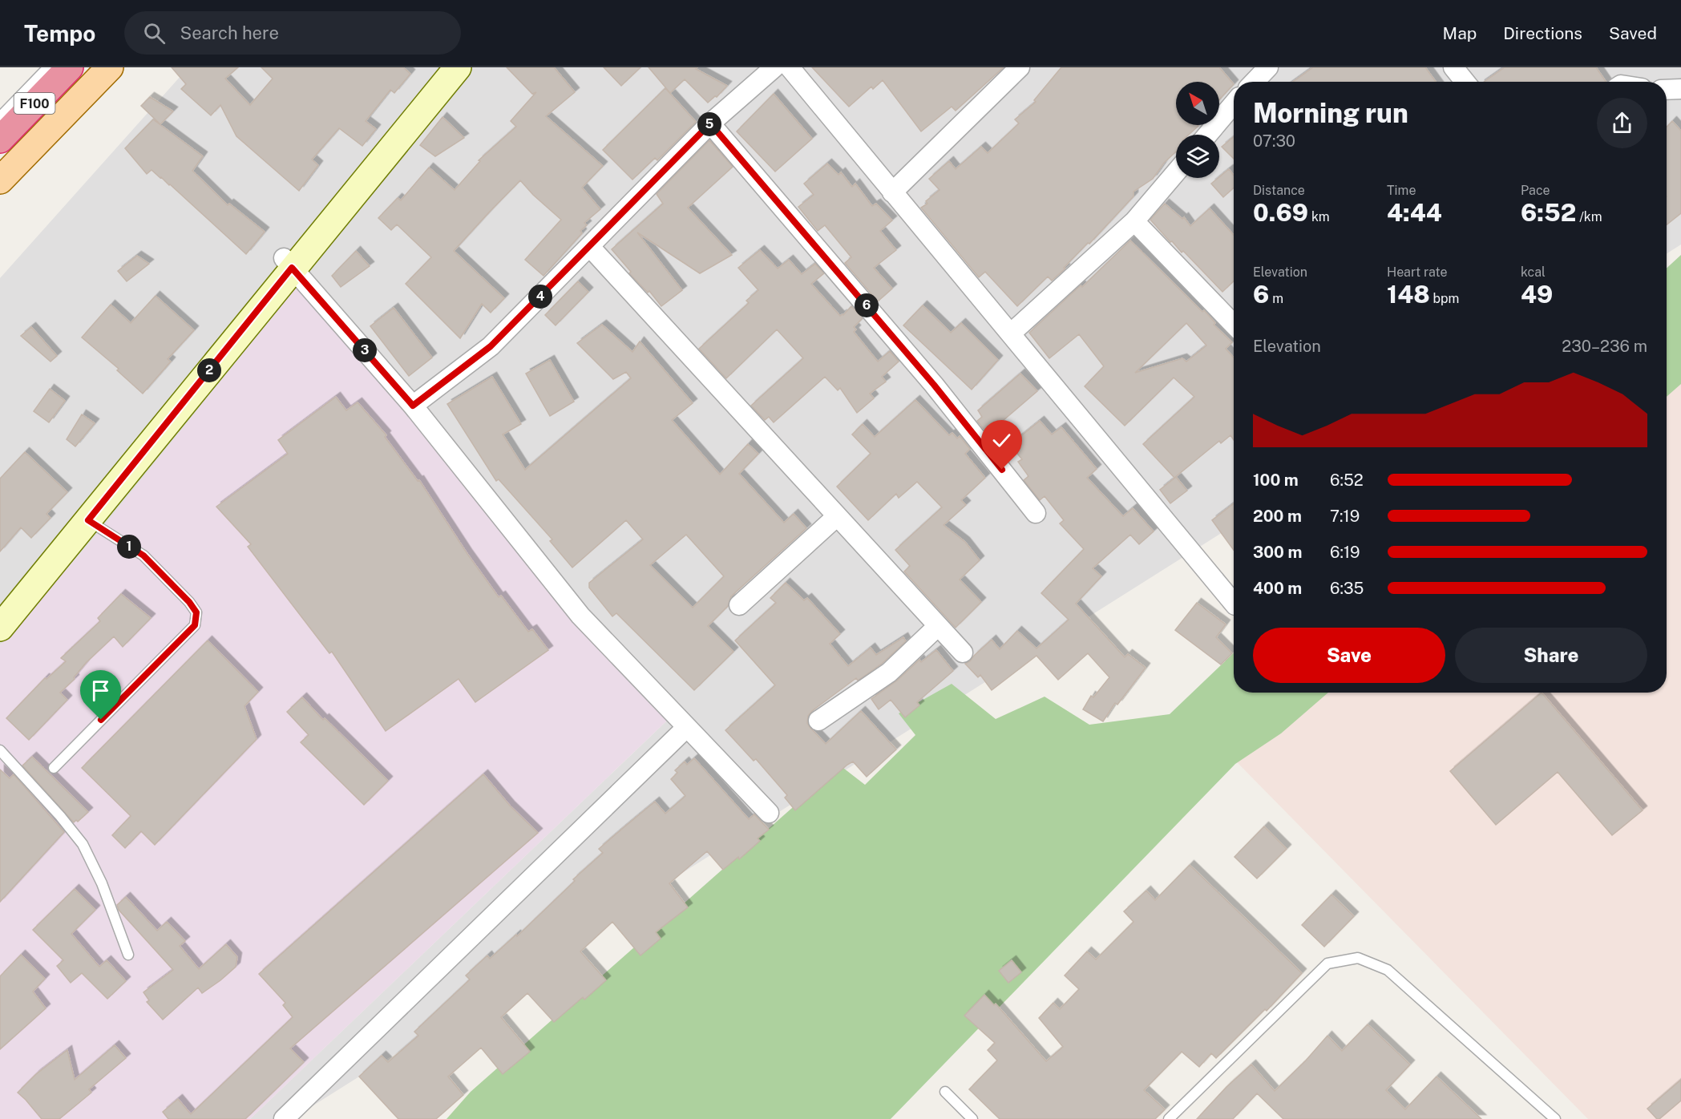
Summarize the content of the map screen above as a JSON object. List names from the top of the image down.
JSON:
{
  "streets": {
    "highway": ["F100"]
  },
  "north": "top left",
  "page": {
    "header": "Tempo",
    "search": "Search here",
    "nav": ["Map", "Directions", "Saved"],
    "heading": ["Morning run", "07:30"],
    "pins": [
      "5",
      "4",
      "6",
      "3",
      "2",
      "1"
    ],
    "stats": [
      ["Distance", "0.69 km"],
      ["Time", "4:44"],
      ["Pace", "6:52 /km"],
      ["Elevation", "6 m"],
      ["Heart rate", "148 bpm"],
      ["kcal", "49"]
    ],
    "chart": ["Elevation", "230–236 m"],
    "list": [
      {
        "name": "100 m",
        "note": "6:52"
      },
      {
        "name": "200 m",
        "note": "7:19"
      },
      {
        "name": "300 m",
        "note": "6:19"
      },
      {
        "name": "400 m",
        "note": "6:35"
      }
    ],
    "buttons": ["Save", "Share"]
  }
}
